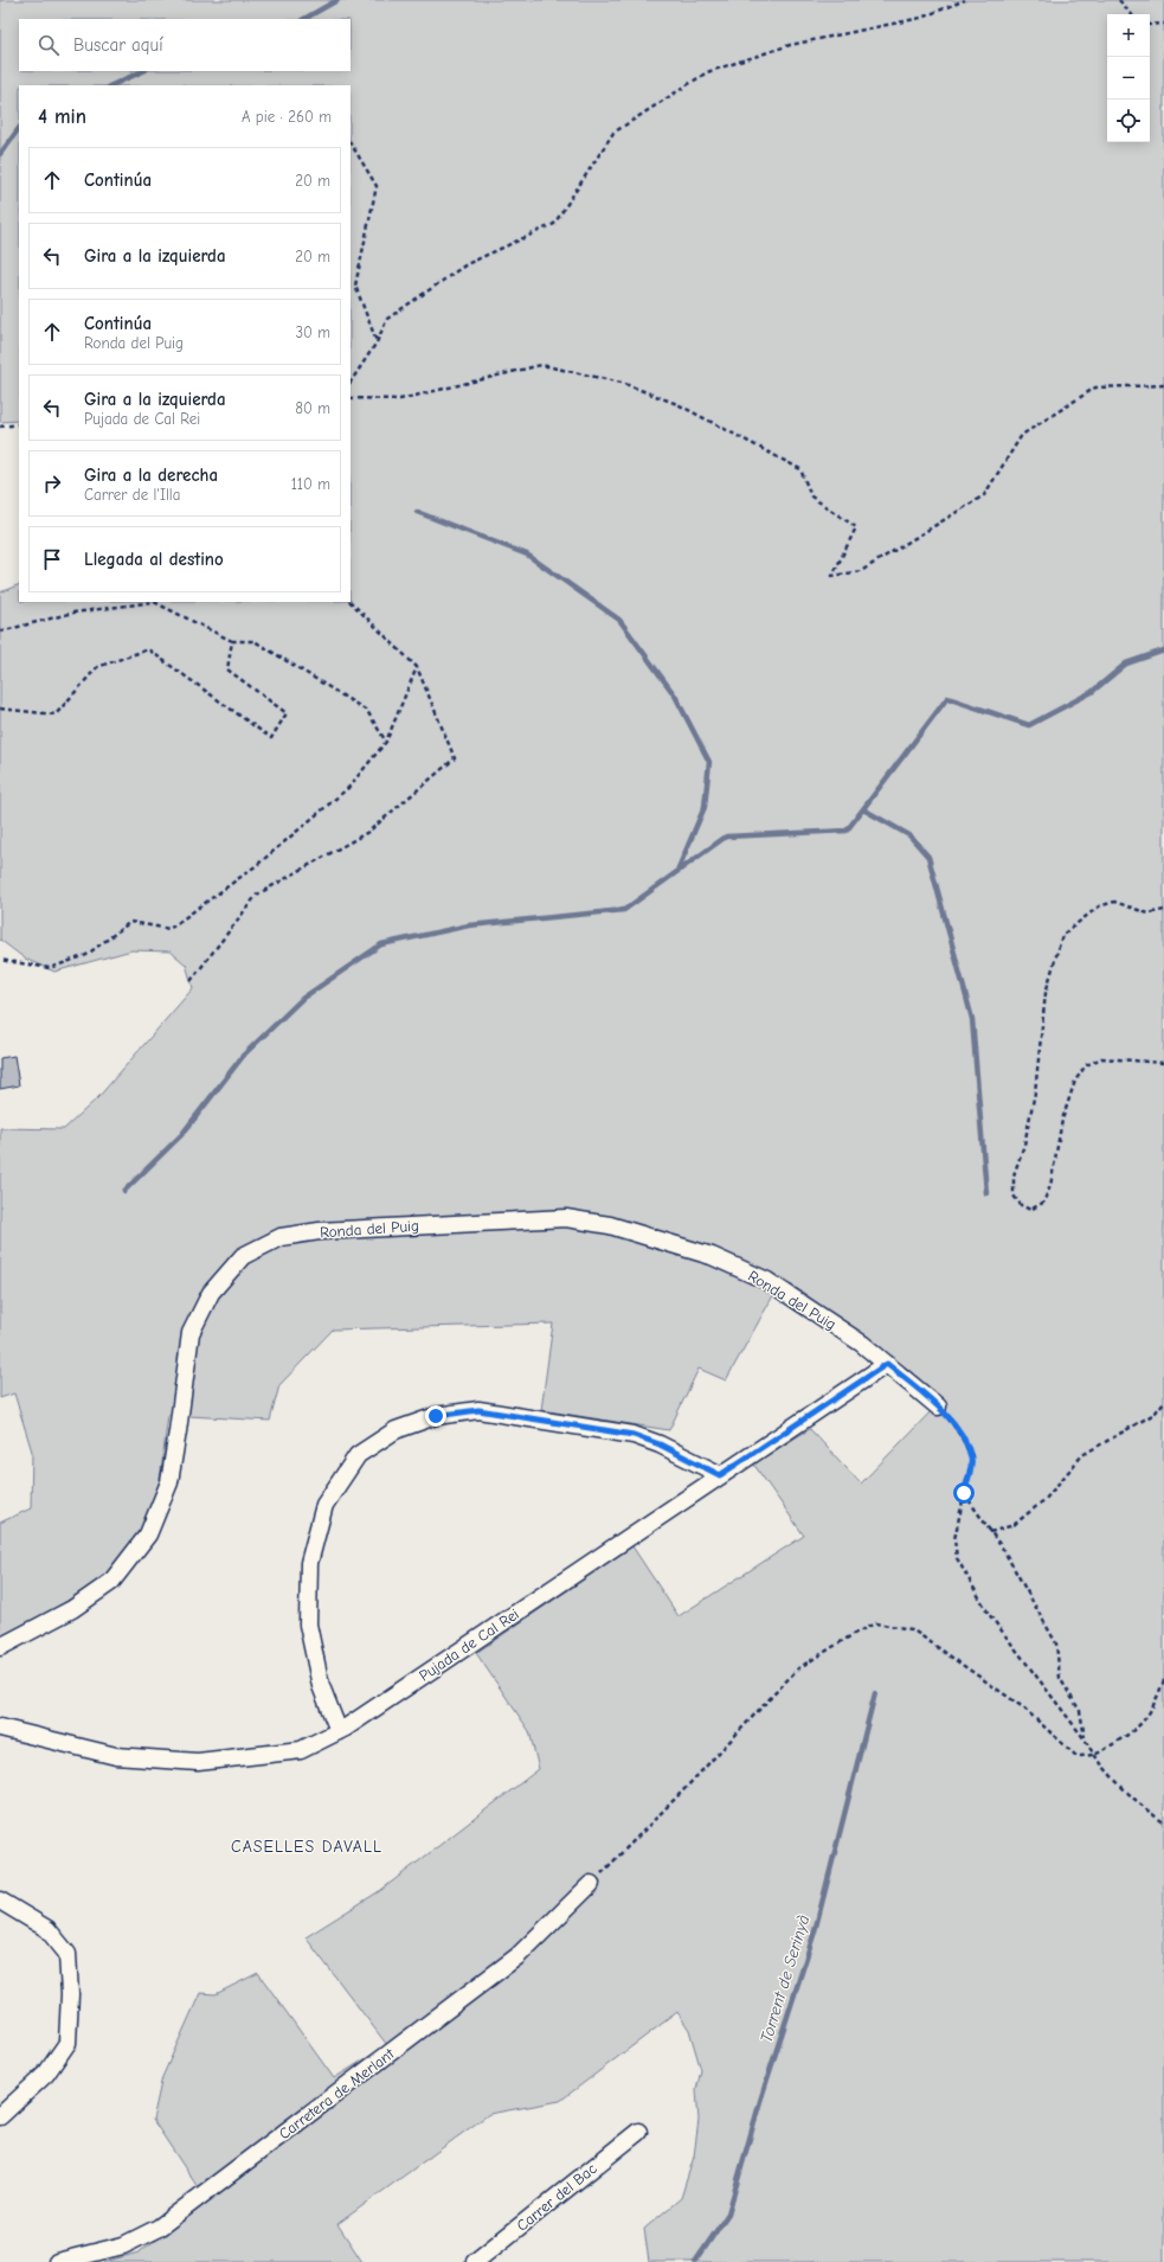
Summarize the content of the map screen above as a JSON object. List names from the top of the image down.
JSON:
{
  "streets": {
    "street": [
      "Ronda del Puig",
      "Pujada de Cal Rei",
      "Carretera de Merlant",
      "Carrer del Bac"
    ]
  },
  "crossings": [
    ["Ronda del Puig", "Pujada de Cal Rei"]
  ],
  "districts": ["CASELLES DAVALL"],
  "water": ["Torrent de Serinyà"],
  "page": {
    "map_buttons": ["+", "−"],
    "search": "Buscar aquí",
    "heading": ["4 min", "A pie · 260 m"],
    "list": [
      ["Continúa", "20 m"],
      ["Gira a la izquierda", "20 m"],
      ["Continúa", "Ronda del Puig", "30 m"],
      ["Gira a la izquierda", "Pujada de Cal Rei", "80 m"],
      ["Gira a la derecha", "Carrer de l'Illa", "110 m"],
      "Llegada al destino"
    ]
  }
}
